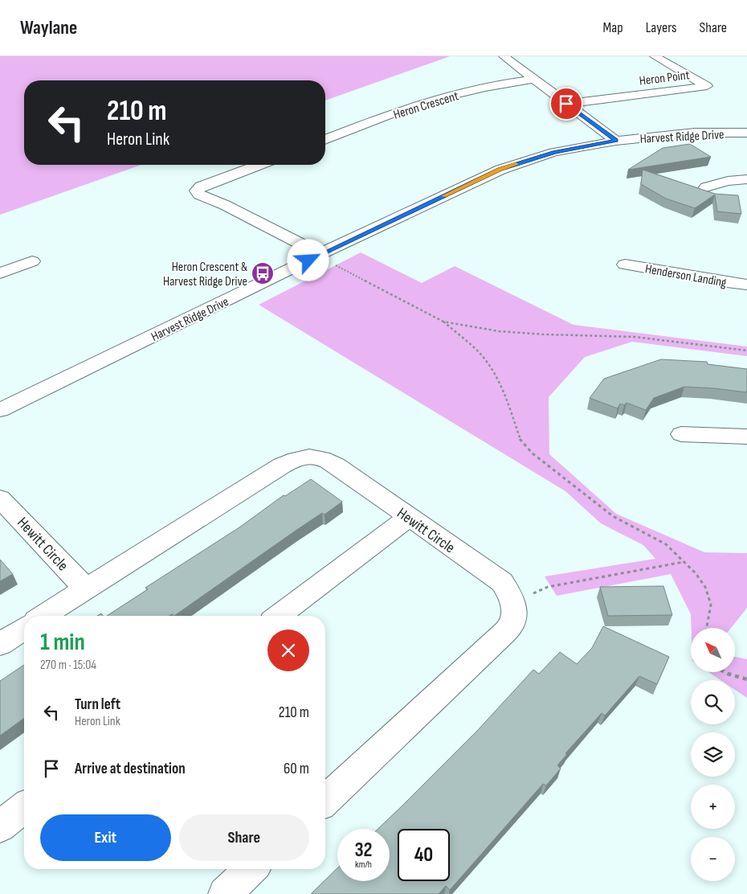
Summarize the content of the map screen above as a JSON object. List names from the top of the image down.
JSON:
{
  "streets": {
    "street": [
      "Heron Point",
      "Heron Crescent",
      "Harvest Ridge Drive",
      "Henderson Landing",
      "Hewitt Circle"
    ]
  },
  "places": {
    "bus stop": ["Heron Crescent & Harvest Ridge Drive"]
  },
  "north": "top left",
  "page": {
    "header": "Waylane",
    "nav": ["Map", "Layers", "Share"],
    "turn": ["210 m", "Heron Link"],
    "heading": ["1 min", "270 m · 15:04"],
    "map_buttons": ["+", "−"],
    "list": [
      {
        "name": "Turn left",
        "note": "Heron Link",
        "value": "210 m"
      },
      {
        "name": "Arrive at destination",
        "value": "60 m"
      }
    ],
    "buttons": ["Exit", "Share"],
    "speed": "32 km/h",
    "limit": "40"
  }
}
